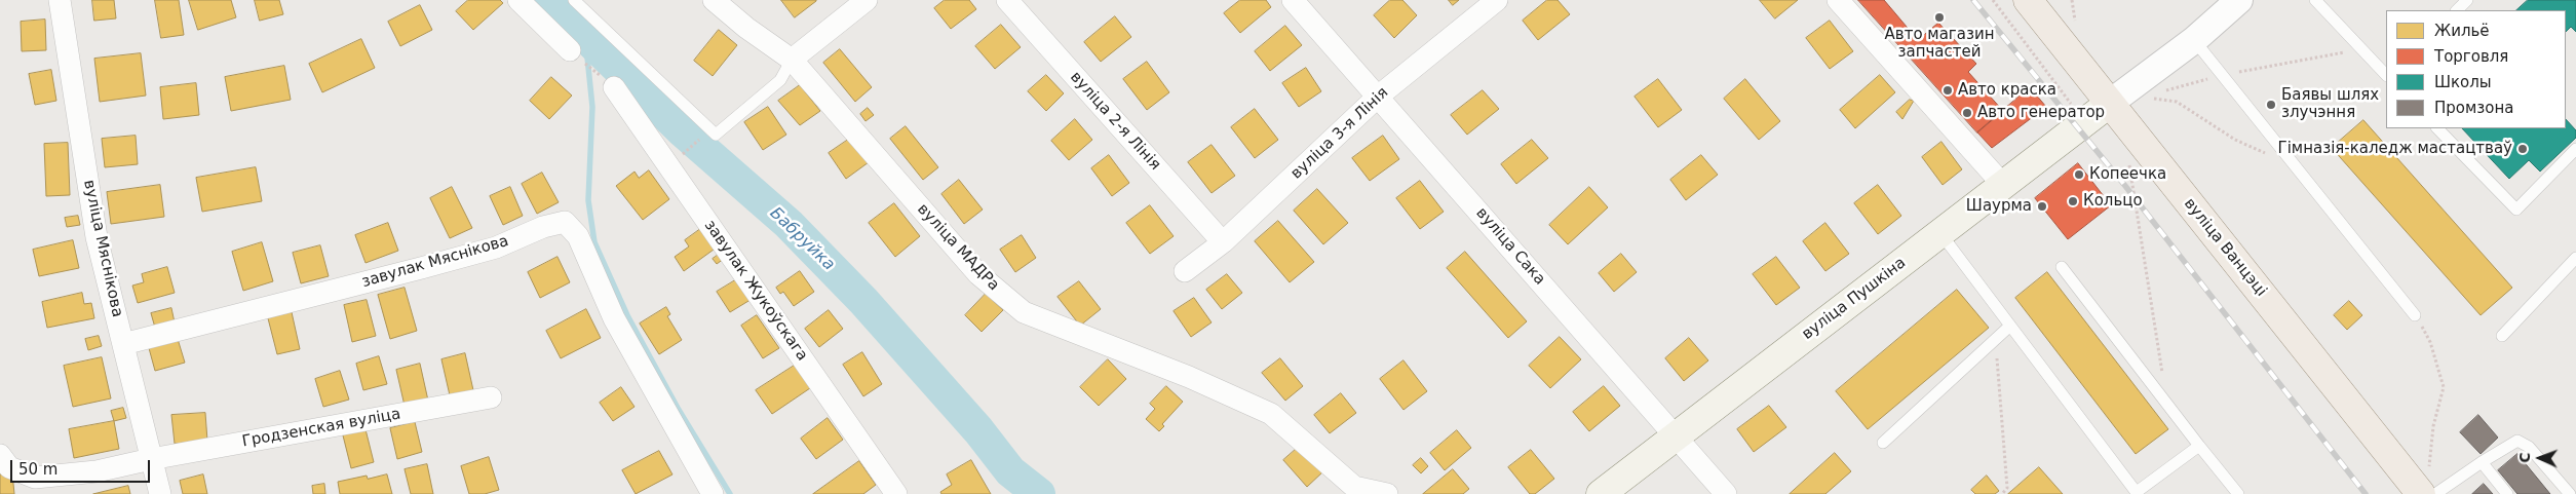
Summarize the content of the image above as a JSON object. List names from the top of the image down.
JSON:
{
  "streets": {
    "main road": ["вуліца Ванцэці", "вуліца Пушкіна"],
    "street": [
      "вуліца 2-я Лінія",
      "вуліца 3-я Лінія",
      "вуліца Сака",
      "вуліца МАДРа",
      "вуліца Мяснікова",
      "завулак Мяснікова",
      "завулак Жукоўскага",
      "Гродзенская вуліца"
    ]
  },
  "crossings": [
    ["вуліца 2-я Лінія", "вуліца 3-я Лінія"],
    ["вуліца 3-я Лінія", "вуліца Сака"],
    ["вуліца Сака", "вуліца Пушкіна"],
    ["вуліца Ванцэці", "вуліца Пушкіна"],
    ["вуліца Мяснікова", "завулак Мяснікова"],
    ["вуліца Мяснікова", "Гродзенская вуліца"]
  ],
  "water": ["Бабруйка"],
  "places": [
    "Авто магазин запчастей",
    "Авто краска",
    "Баявы шлях злучэння",
    "Авто генератор",
    "Гімназія-каледж мастацтваў",
    "Копеечка",
    "Кольцо",
    "Шаурма"
  ],
  "legend": [
    "Жильё",
    "Торговля",
    "Школы",
    "Промзона"
  ],
  "scale_bar": "50 m",
  "north": "left"
}
